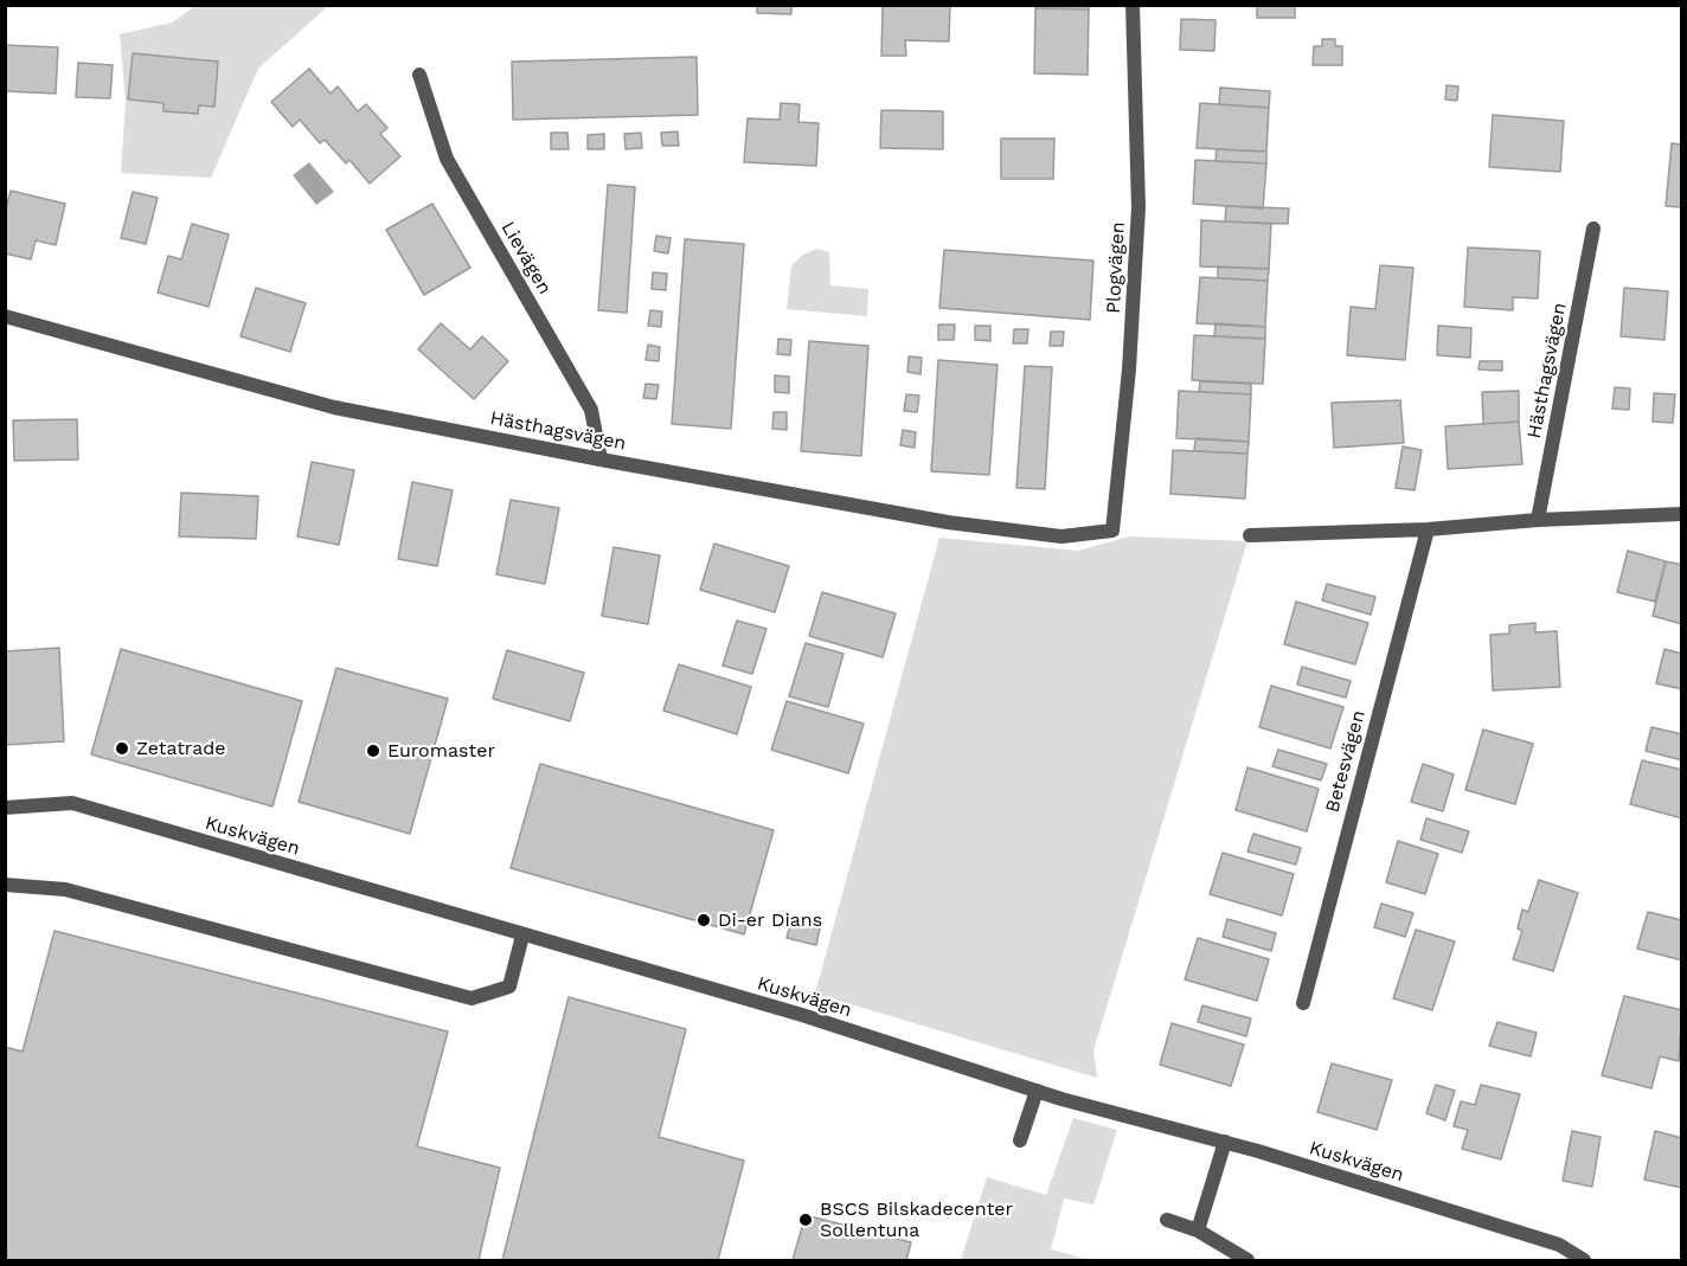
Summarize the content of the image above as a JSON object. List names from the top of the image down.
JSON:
{
  "streets": {
    "street": [
      "Lievägen",
      "Plogvägen",
      "Hästhagsvägen",
      "Betesvägen",
      "Kuskvägen"
    ]
  },
  "crossings": [
    ["Lievägen", "Hästhagsvägen"],
    ["Plogvägen", "Hästhagsvägen"]
  ],
  "places": [
    "Zetatrade",
    "Euromaster",
    "Di-er Dians",
    "BSCS Bilskadecenter Sollentuna"
  ]
}
